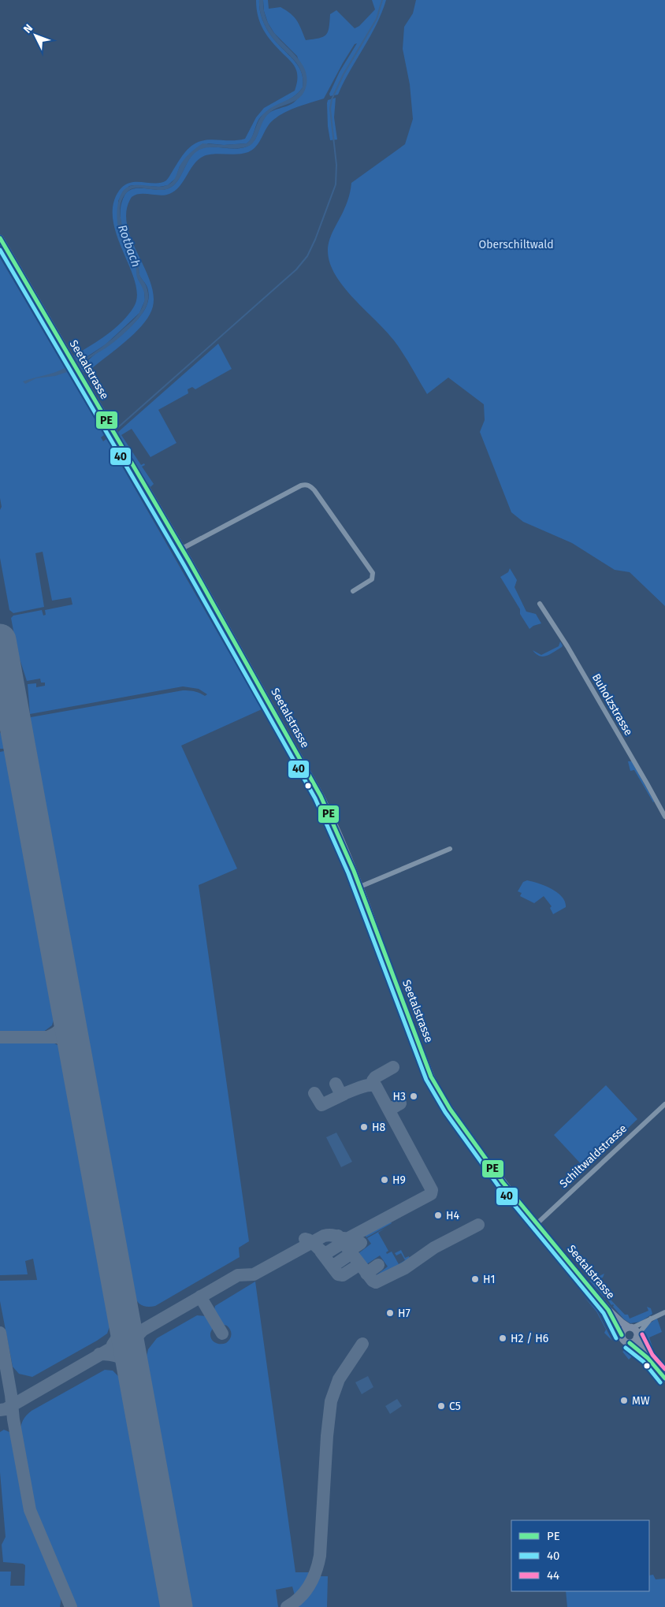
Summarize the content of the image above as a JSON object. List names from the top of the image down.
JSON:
{
  "streets": {
    "main road": ["Seetalstrasse"],
    "street": ["Buholzstrasse", "Schiltwaldstrasse"]
  },
  "crossings": [
    ["Seetalstrasse", "Schiltwaldstrasse"]
  ],
  "water": ["Rotbach"],
  "parks": ["Oberschiltwald"],
  "places": [
    "H3",
    "H8",
    "H9",
    "H4",
    "H1",
    "H7",
    "H2 / H6",
    "MW",
    "C5"
  ],
  "lines": ["transit line PE", "transit line 40", "transit line 44"],
  "legend": ["PE", "40", "44"],
  "north": "top left"
}
